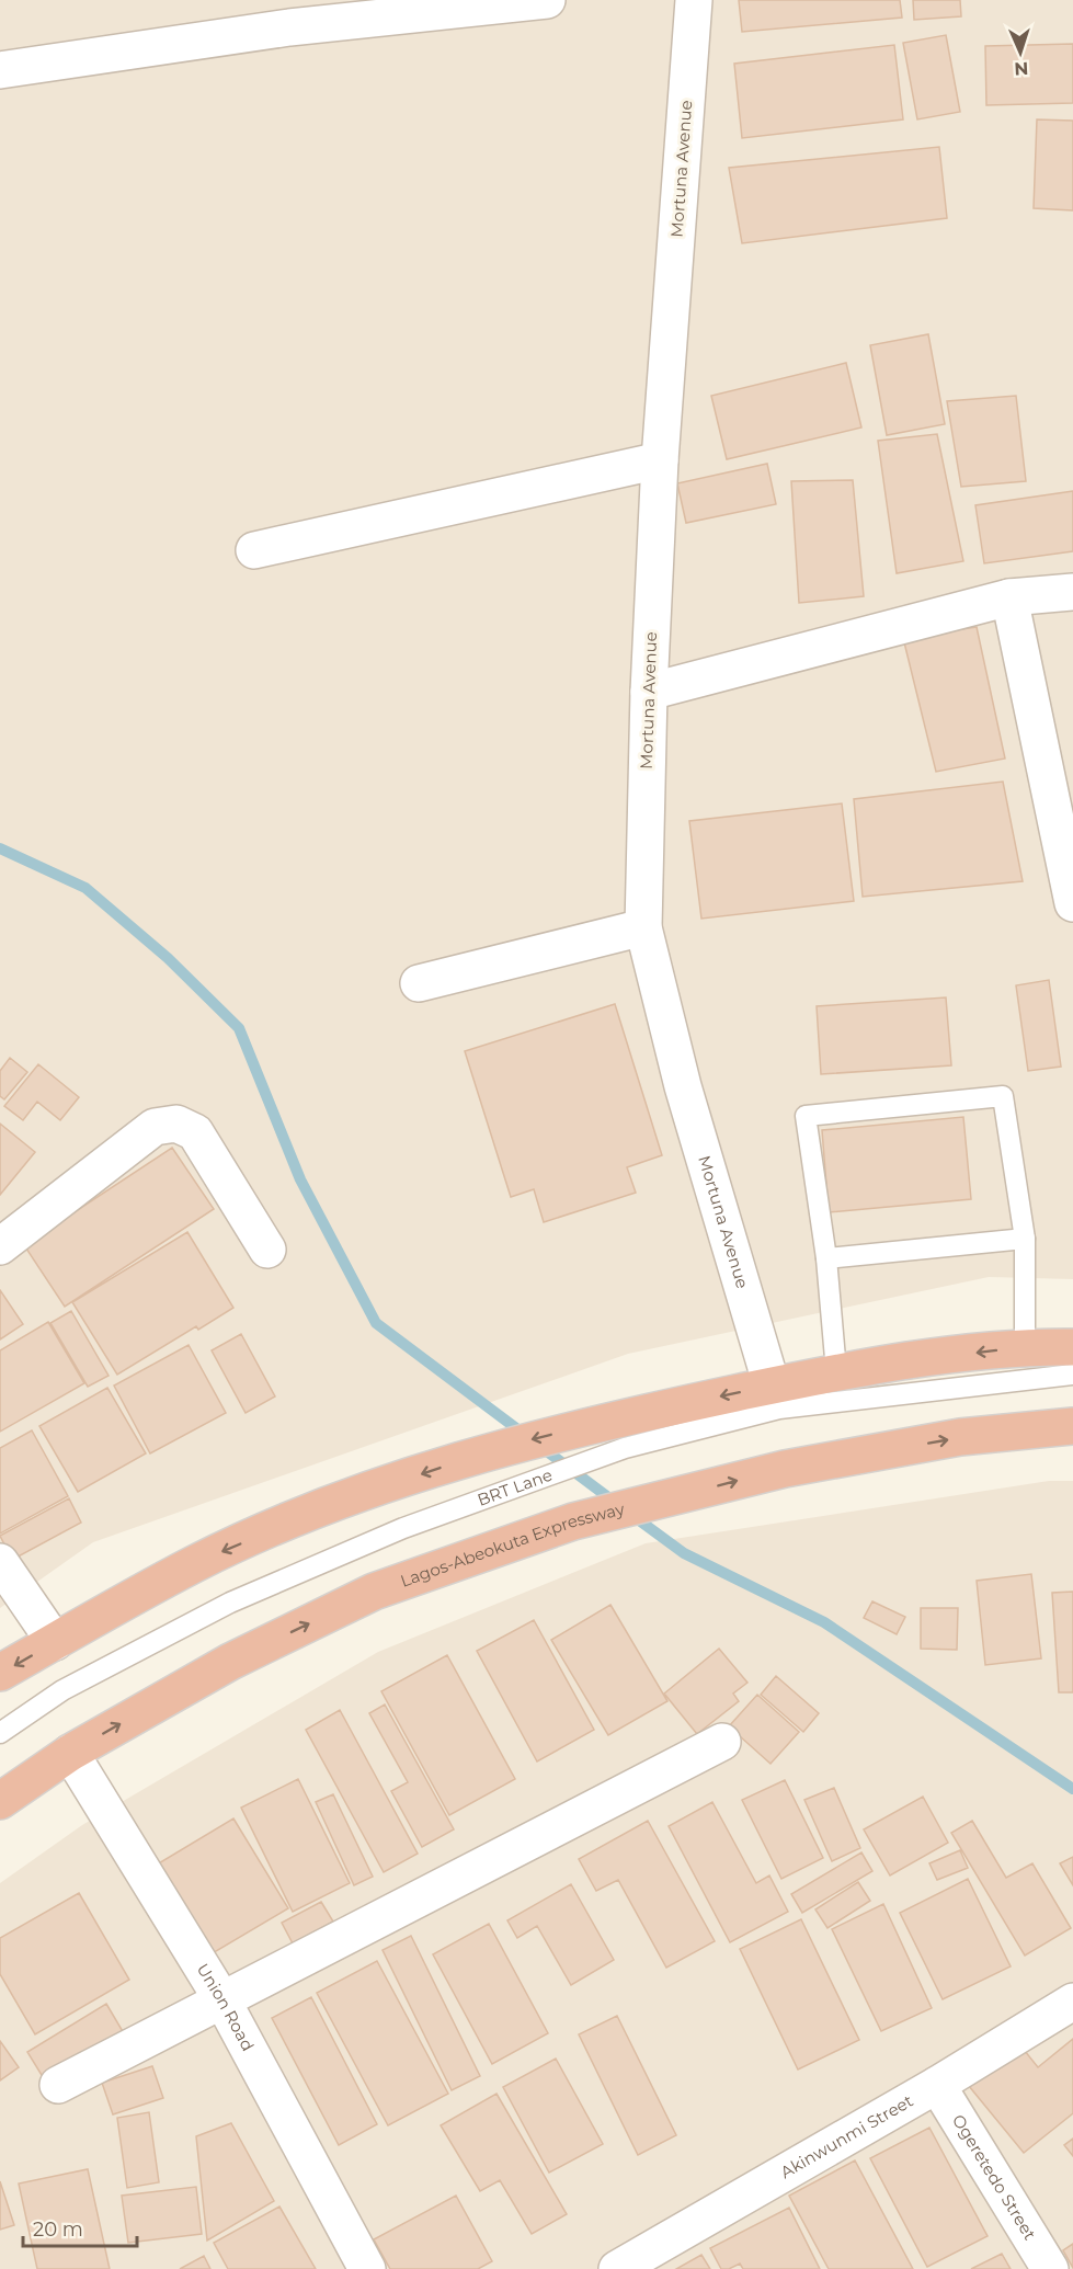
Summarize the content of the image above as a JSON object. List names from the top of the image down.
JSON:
{
  "streets": {
    "highway": ["Lagos-Abeokuta Expressway"],
    "street": [
      "Mortuna Avenue",
      "Union Road",
      "Akinwunmi Street",
      "Ogeretedo Street"
    ],
    "lane": ["BRT Lane"]
  },
  "crossings": [
    ["Lagos-Abeokuta Expressway", "Union Road"],
    ["Akinwunmi Street", "Ogeretedo Street"]
  ],
  "scale_bar": "20 m",
  "north": "bottom"
}
